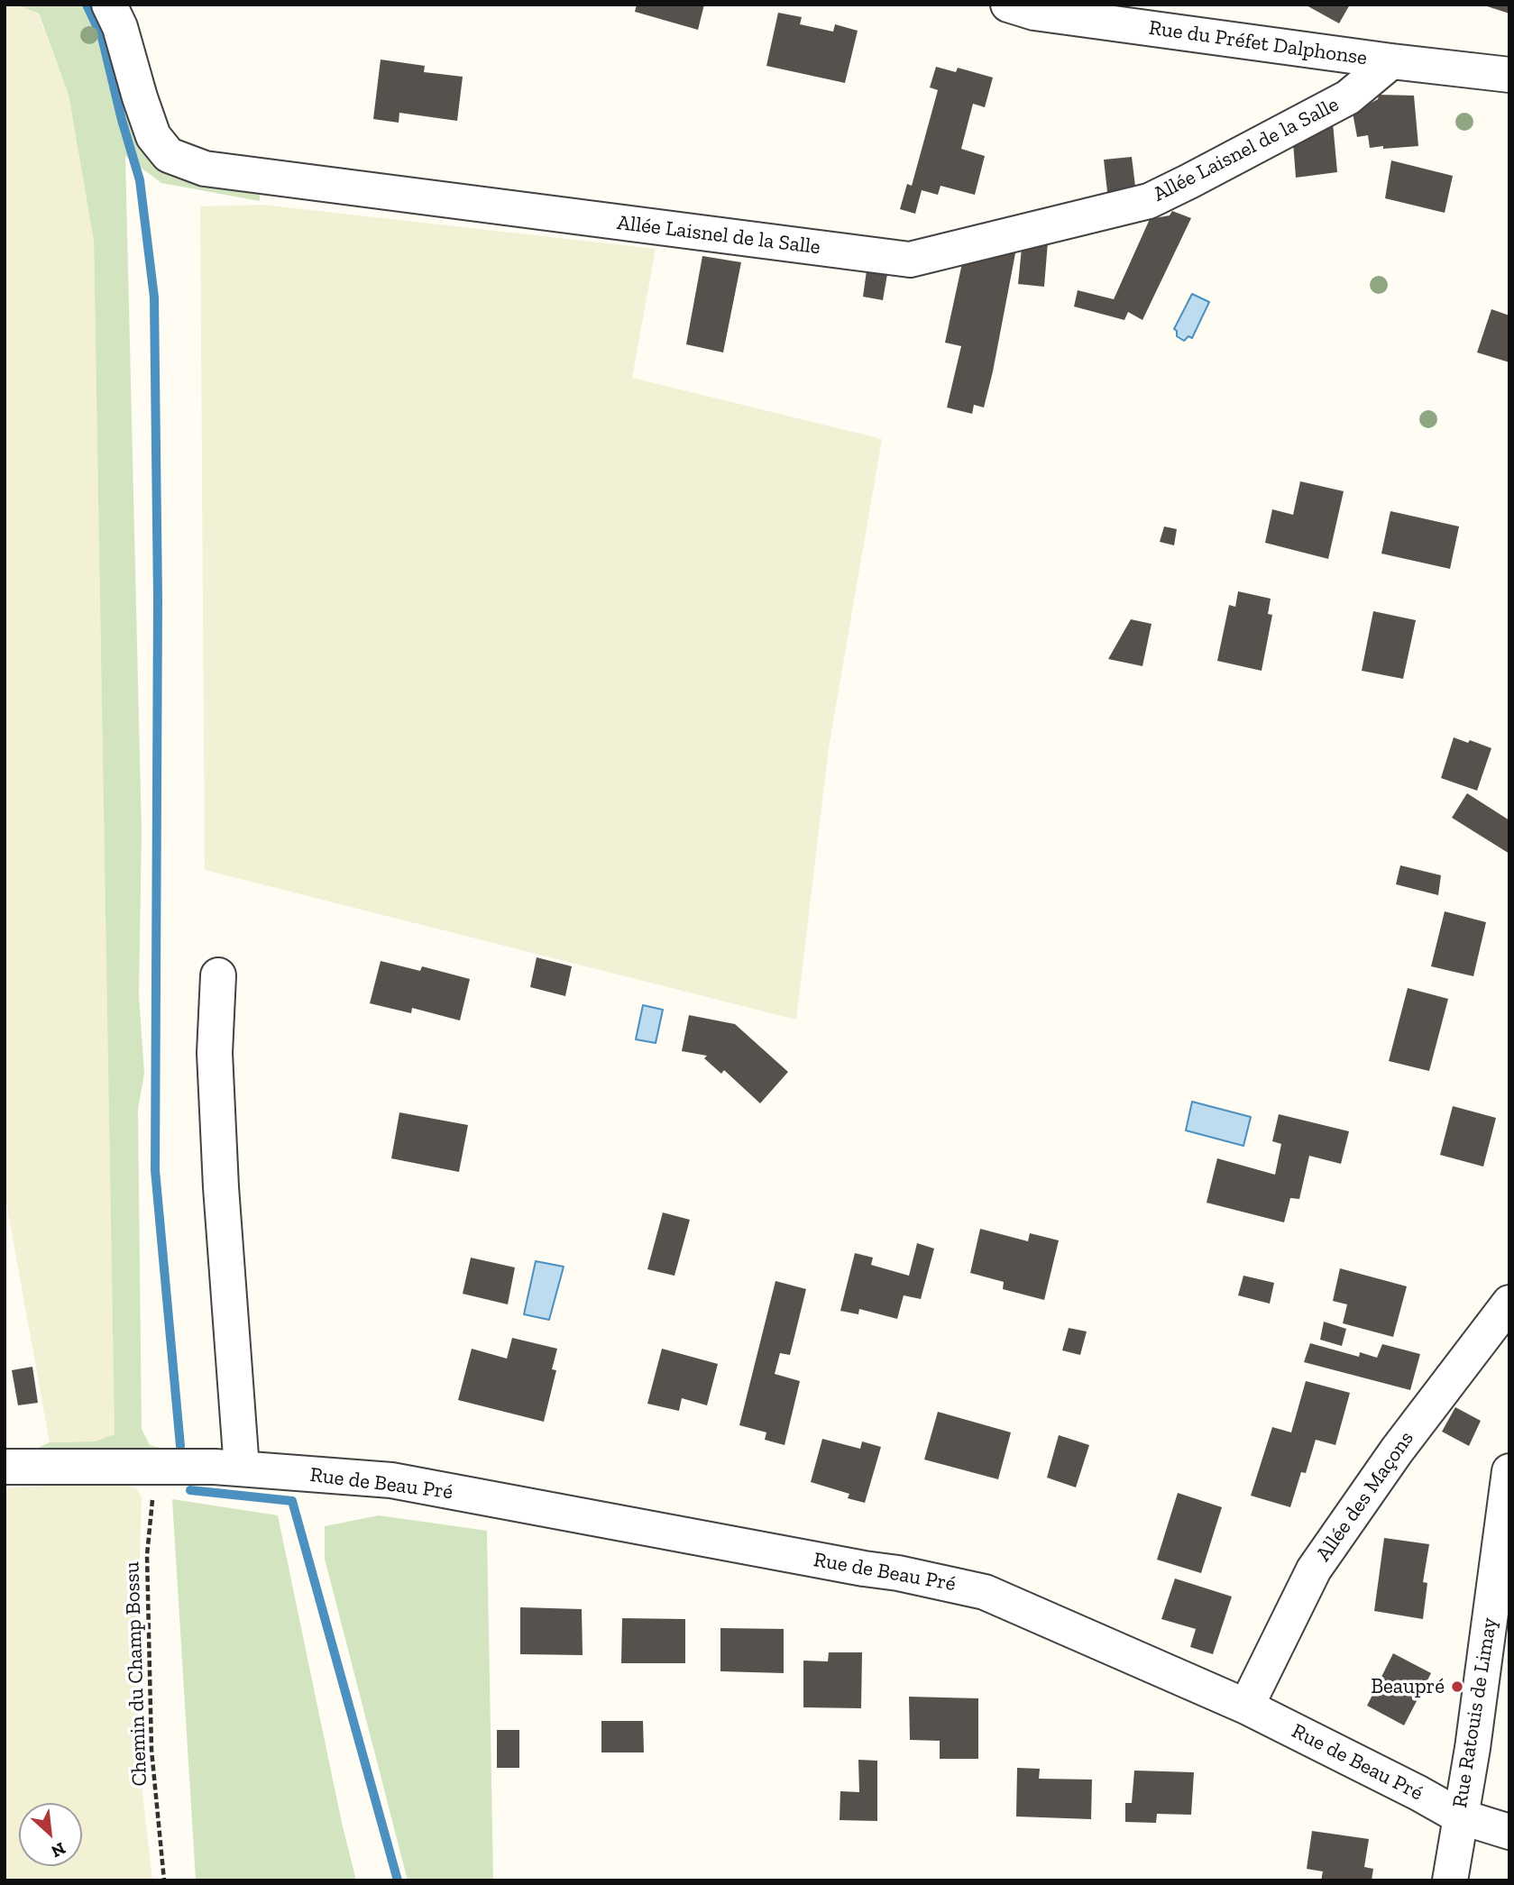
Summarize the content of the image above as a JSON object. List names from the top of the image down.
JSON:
{
  "streets": {
    "street": [
      "Rue du Préfet Dalphonse",
      "Allée Laisnel de la Salle",
      "Rue de Beau Pré",
      "Allée des Maçons",
      "Rue Ratouis de Limay"
    ],
    "path": ["Chemin du Champ Bossu"]
  },
  "crossings": [
    ["Rue du Préfet Dalphonse", "Allée Laisnel de la Salle"],
    ["Rue de Beau Pré", "Allée des Maçons"],
    ["Rue de Beau Pré", "Chemin du Champ Bossu"],
    ["Rue de Beau Pré", "Rue Ratouis de Limay"]
  ],
  "places": ["Beaupré"],
  "north": "bottom right"
}
